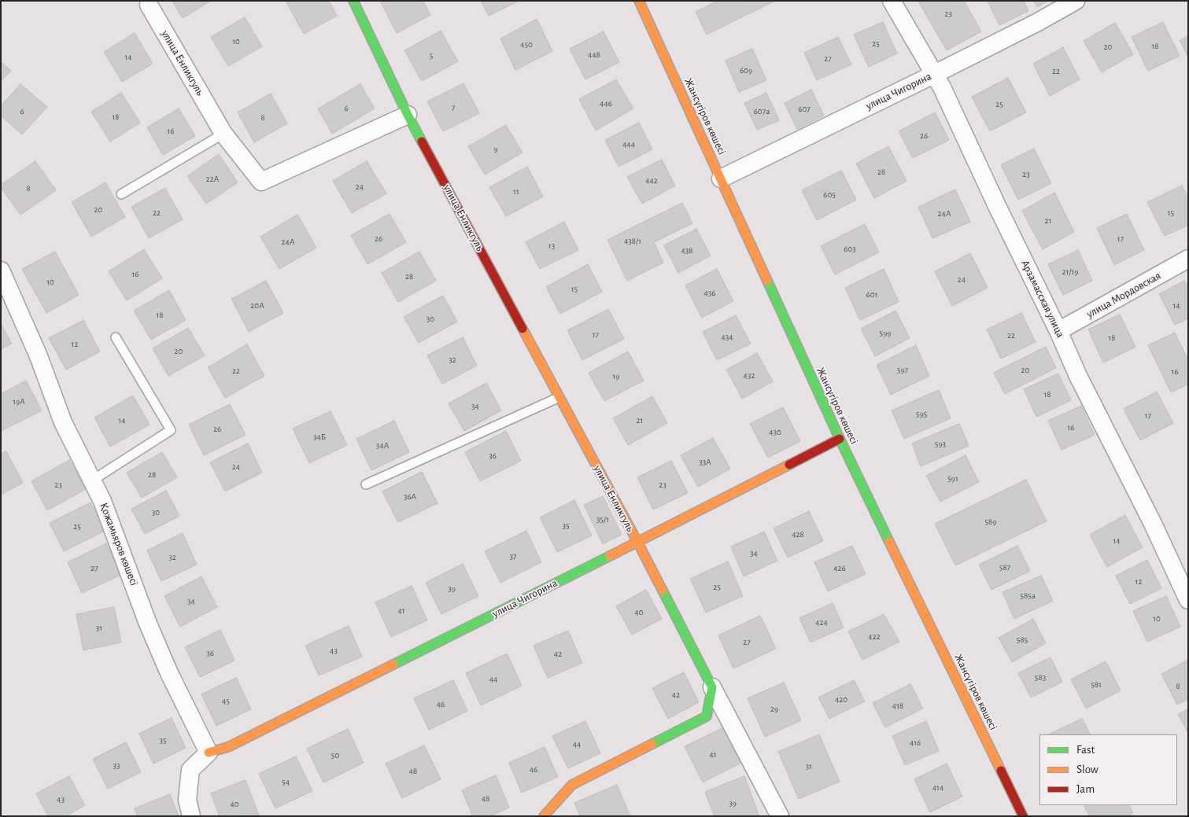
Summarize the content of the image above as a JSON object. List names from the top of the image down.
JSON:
{
  "streets": {
    "street": [
      "улица Енликгуль",
      "улица Чигорина",
      "Жансүгіров көшесі",
      "улица Мордовская",
      "Арзамасская улица",
      "Қожамьяров көшесі"
    ]
  },
  "crossings": [
    ["улица Енликгуль", "улица Чигорина"],
    ["улица Чигорина", "Жансүгіров көшесі"],
    ["улица Чигорина", "Арзамасская улица"],
    ["улица Чигорина", "Қожамьяров көшесі"],
    ["улица Мордовская", "Арзамасская улица"]
  ],
  "house_numbers": [
    "23",
    "10",
    "25",
    "450",
    "18",
    "20",
    "448",
    "5",
    "14",
    "27",
    "609",
    "22",
    "446",
    "25",
    "7",
    "6",
    "607",
    "6",
    "607а",
    "18",
    "8",
    "16",
    "26",
    "444",
    "9",
    "28",
    "23",
    "22А",
    "442",
    "24",
    "8",
    "11",
    "605",
    "20",
    "22",
    "15",
    "24А",
    "21",
    "26",
    "17",
    "438/1",
    "24А",
    "13",
    "603",
    "438",
    "21/19",
    "16",
    "28",
    "24",
    "10",
    "15",
    "436",
    "601",
    "20А",
    "14",
    "18",
    "30",
    "599",
    "17",
    "22",
    "434",
    "18",
    "12",
    "20",
    "32",
    "597",
    "20",
    "22",
    "16",
    "432",
    "19",
    "18",
    "19А",
    "34",
    "595",
    "17",
    "14",
    "21",
    "16",
    "26",
    "430",
    "34Б",
    "593",
    "34А",
    "36",
    "33А",
    "24",
    "28",
    "591",
    "23",
    "23",
    "36А",
    "30",
    "35/1",
    "589",
    "35",
    "25",
    "428",
    "14",
    "34",
    "37",
    "32",
    "587",
    "27",
    "426",
    "12",
    "25",
    "39",
    "585а",
    "34",
    "41",
    "40",
    "10",
    "424",
    "31",
    "422",
    "585",
    "27",
    "43",
    "36",
    "42",
    "583",
    "44",
    "581",
    "8",
    "42",
    "420",
    "45",
    "46",
    "418",
    "29",
    "35",
    "416",
    "44",
    "41",
    "50",
    "33",
    "31",
    "46",
    "48",
    "54",
    "414",
    "48",
    "43",
    "39",
    "40"
  ],
  "legend": ["Fast", "Slow", "Jam"]
}
